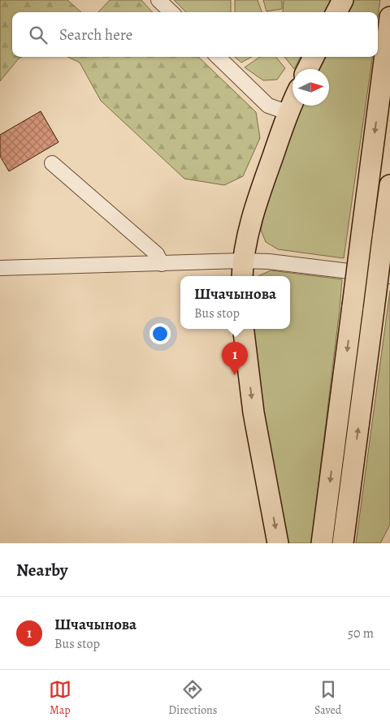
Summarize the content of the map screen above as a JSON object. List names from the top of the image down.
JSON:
{
  "north": "right",
  "page": {
    "search": "Search here",
    "popup": ["Шчачынова", "Bus stop"],
    "pins": "1",
    "heading": "Nearby",
    "list": [
      {
        "mark": "1",
        "name": "Шчачынова",
        "note": "Bus stop",
        "value": "50 m"
      }
    ],
    "nav": ["Map", "Directions", "Saved"]
  }
}
